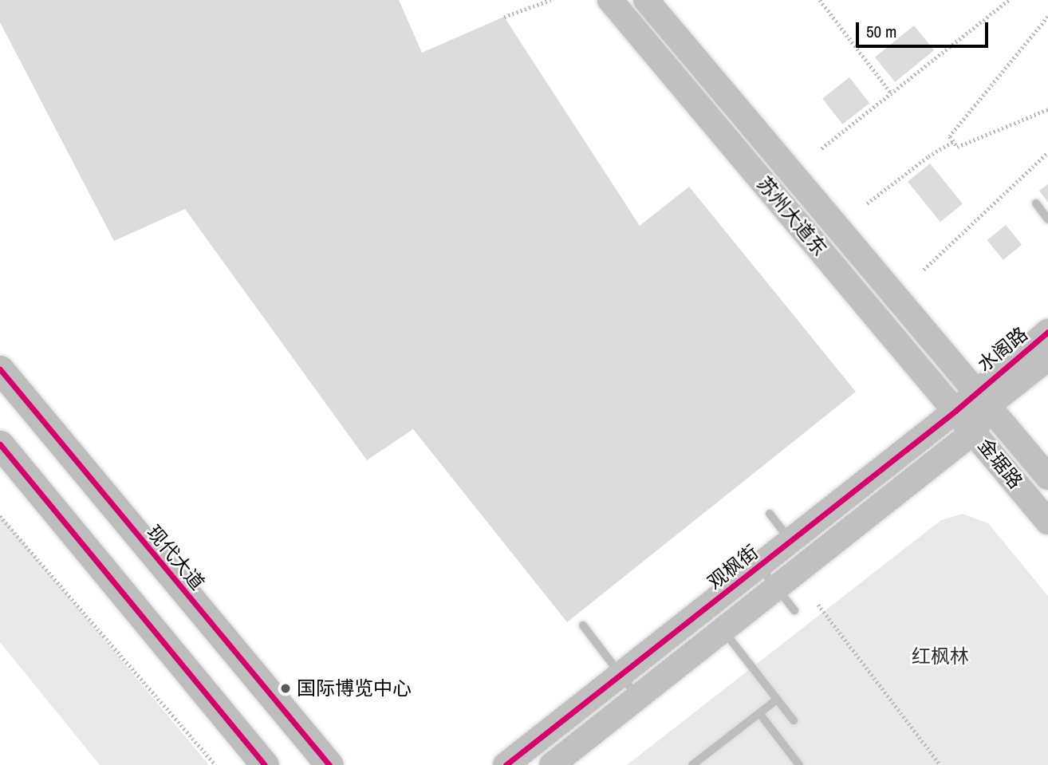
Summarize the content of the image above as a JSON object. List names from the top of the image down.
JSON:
{
  "streets": {
    "main road": ["现代大道"],
    "street": [
      "苏州大道东",
      "水阁路",
      "金琚路",
      "观枫街"
    ]
  },
  "crossings": [
    ["苏州大道东", "水阁路"],
    ["苏州大道东", "金琚路"],
    ["苏州大道东", "观枫街"],
    ["水阁路", "金琚路"],
    ["水阁路", "观枫街"],
    ["金琚路", "观枫街"]
  ],
  "parks": ["红枫林"],
  "places": ["国际博览中心"],
  "scale_bar": "50 m"
}
